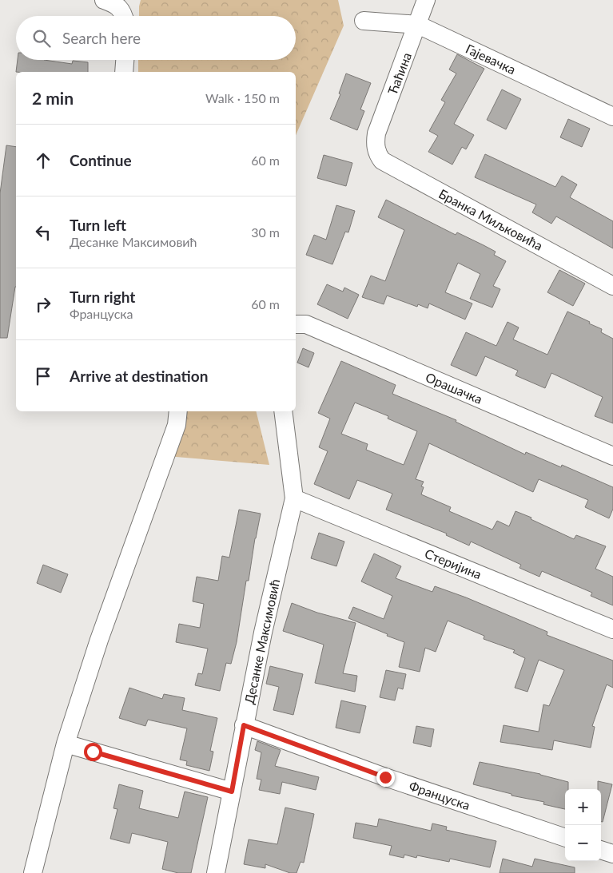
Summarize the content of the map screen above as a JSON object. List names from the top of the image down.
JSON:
{
  "streets": {
    "street": [
      "Гајевачка",
      "Ћаћина",
      "Бранка Миљковића",
      "Орашачка",
      "Стеријина",
      "Десанке Максимовић",
      "Француска"
    ]
  },
  "crossings": [
    ["Гајевачка", "Ћаћина"],
    ["Ћаћина", "Бранка Миљковића"],
    ["Стеријина", "Десанке Максимовић"],
    ["Десанке Максимовић", "Француска"]
  ],
  "page": {
    "search": "Search here",
    "heading": ["2 min", "Walk · 150 m"],
    "list": [
      ["Continue", "60 m"],
      ["Turn left", "Десанке Максимовић", "30 m"],
      ["Turn right", "Француска", "60 m"],
      "Arrive at destination"
    ],
    "map_buttons": ["+", "−"]
  }
}
